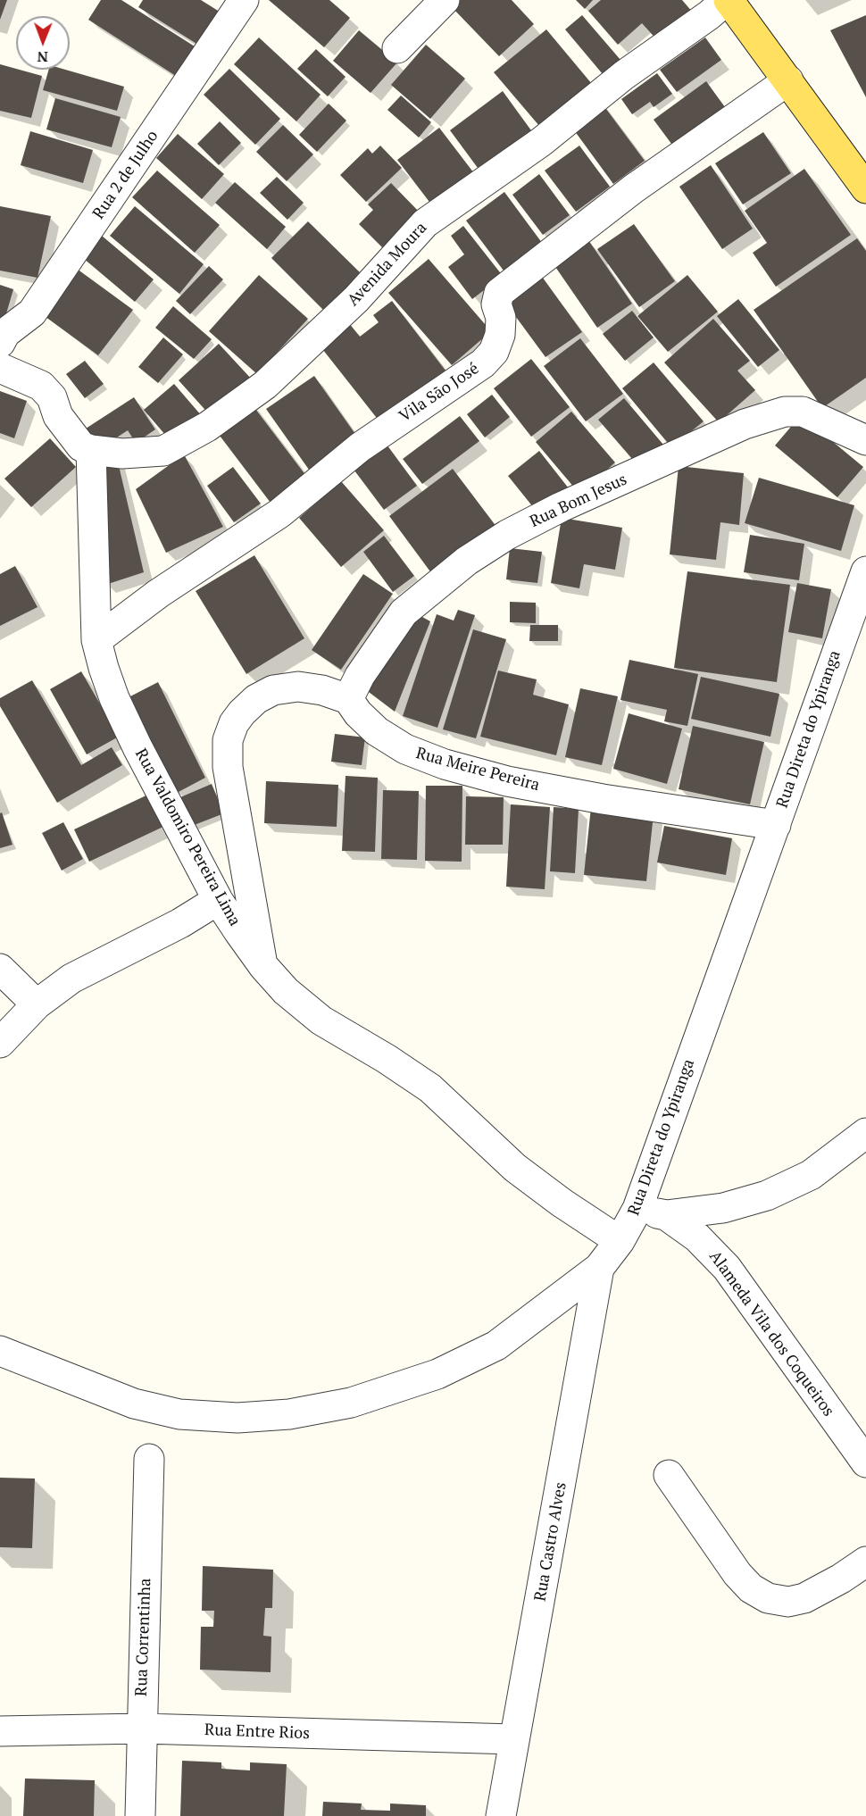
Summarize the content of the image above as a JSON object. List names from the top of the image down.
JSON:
{
  "streets": {
    "street": [
      "Rua 2 de Julho",
      "Avenida Moura",
      "Vila São José",
      "Rua Bom Jesus",
      "Rua Direta do Ypiranga",
      "Rua Meire Pereira",
      "Rua Valdomiro Pereira Lima",
      "Alameda Vila dos Coqueiros",
      "Rua Castro Alves",
      "Rua Correntinha",
      "Rua Entre Rios"
    ]
  },
  "crossings": [
    ["Avenida Moura", "Rua Valdomiro Pereira Lima"],
    ["Vila São José", "Rua Valdomiro Pereira Lima"],
    ["Rua Bom Jesus", "Rua Meire Pereira"],
    ["Rua Direta do Ypiranga", "Rua Meire Pereira"],
    ["Rua Direta do Ypiranga", "Rua Valdomiro Pereira Lima"],
    ["Rua Direta do Ypiranga", "Rua Castro Alves"],
    ["Rua Castro Alves", "Rua Entre Rios"],
    ["Rua Correntinha", "Rua Entre Rios"]
  ],
  "north": "bottom"
}
